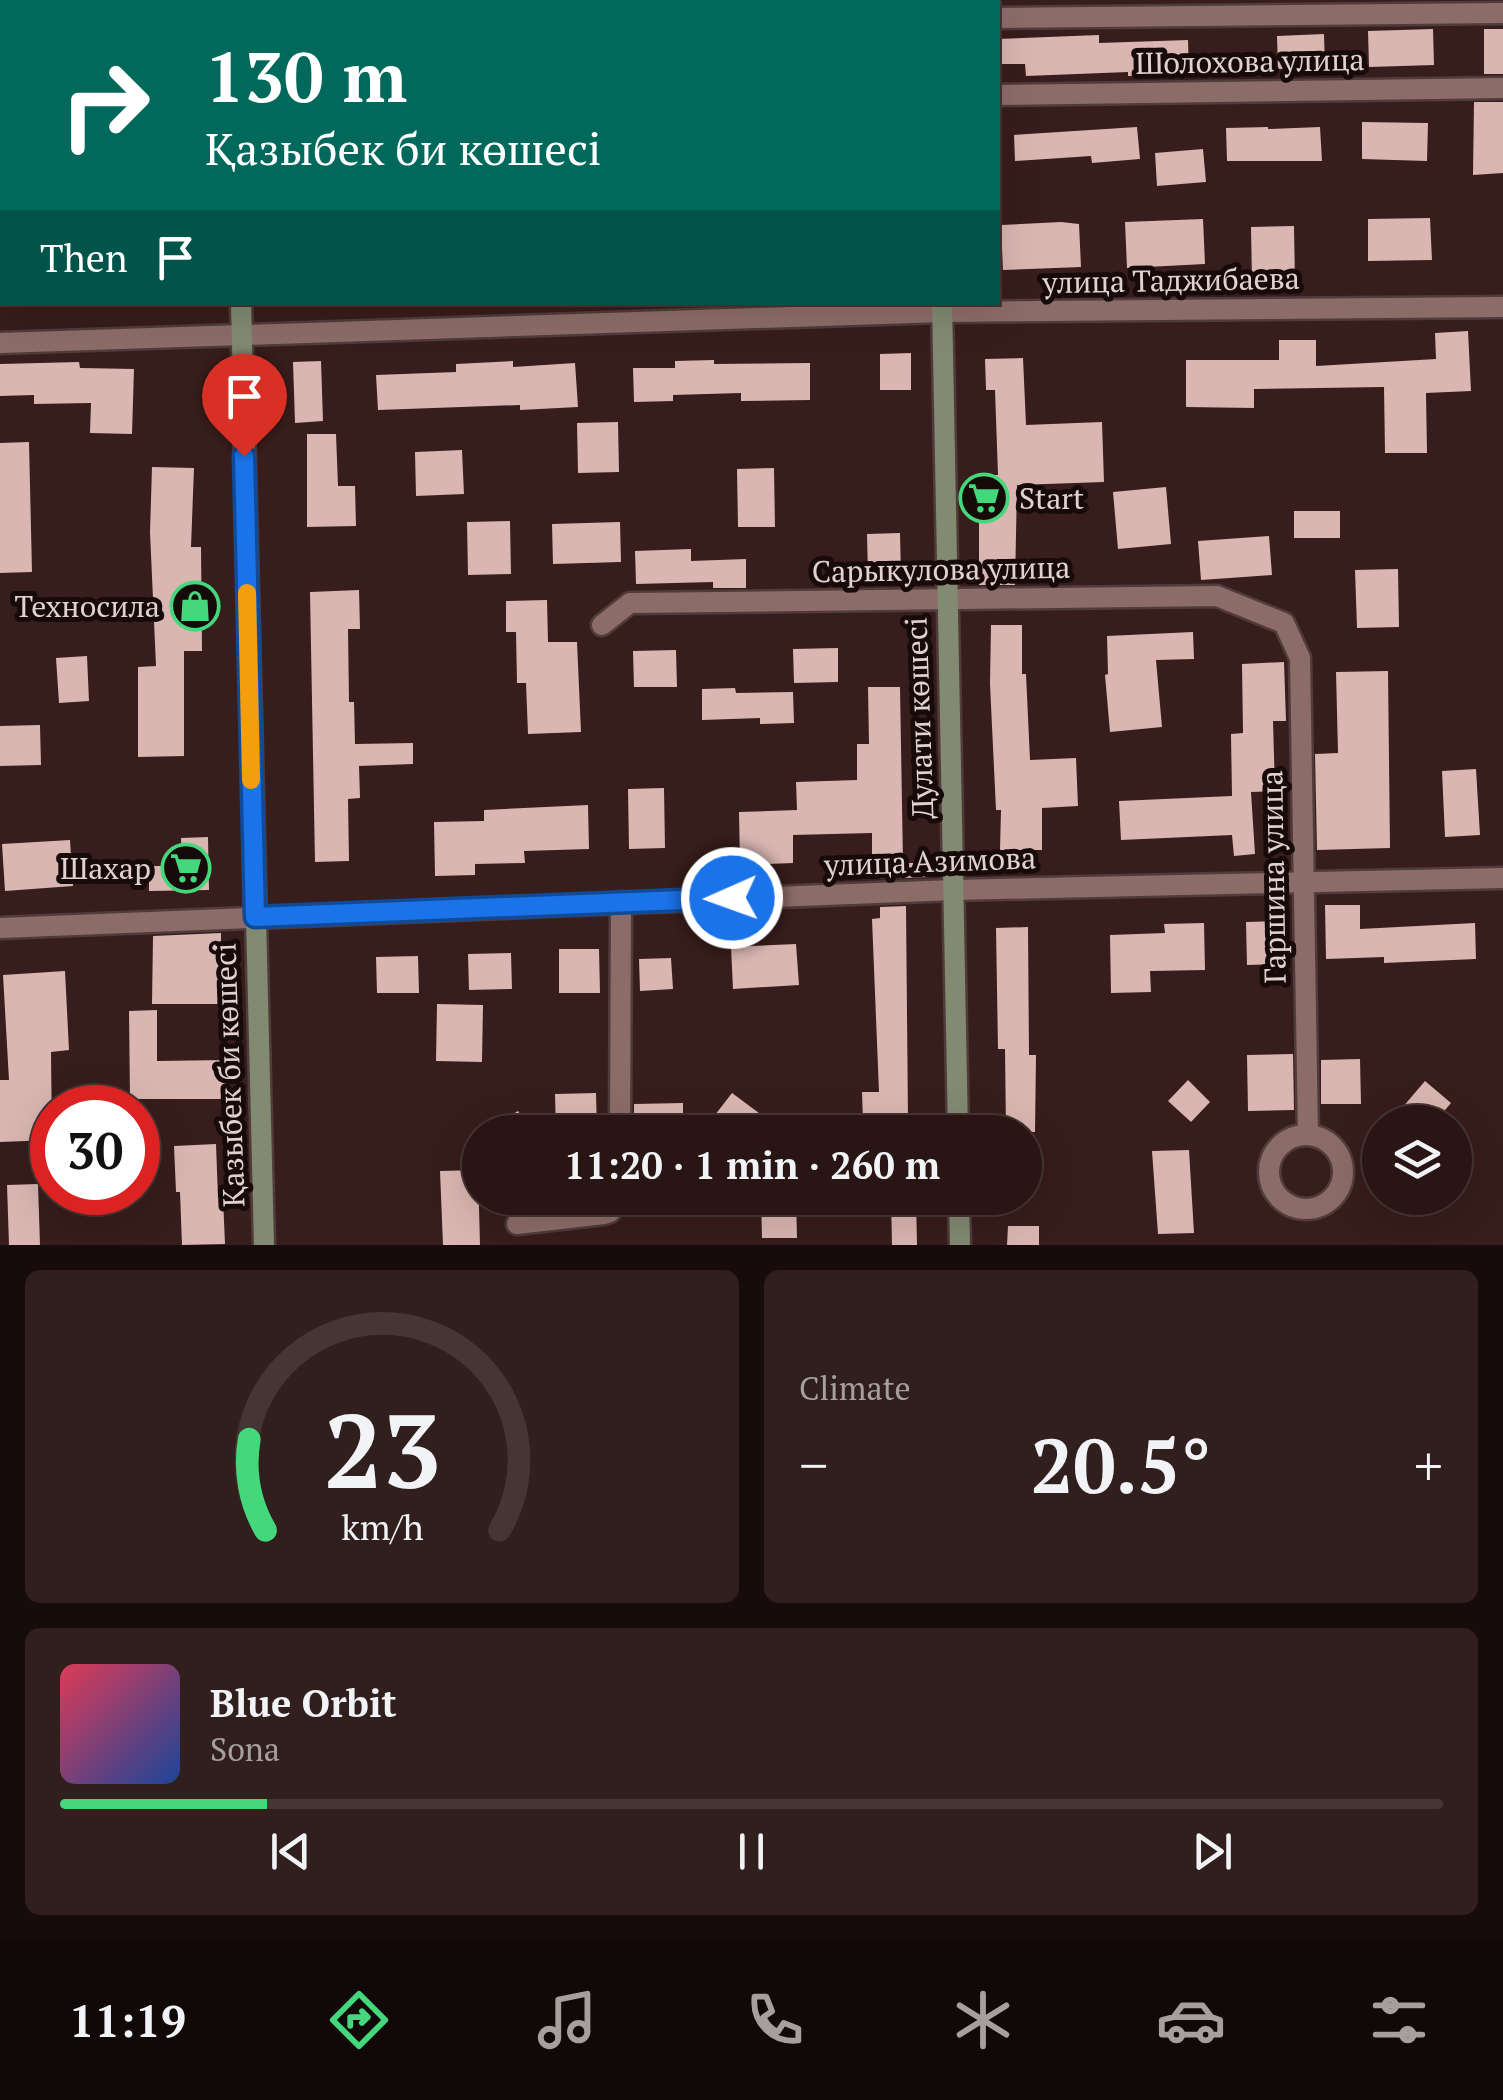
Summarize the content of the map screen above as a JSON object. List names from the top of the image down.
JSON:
{
  "streets": {
    "main road": ["Дулати көшесі", "Қазыбек би көшесі"],
    "street": [
      "Шолохова улица",
      "улица Таджибаева",
      "Сарыкулова улица",
      "улица Азимова",
      "Гаршина улица"
    ]
  },
  "crossings": [
    ["улица Таджибаева", "Дулати көшесі"],
    ["улица Таджибаева", "Қазыбек би көшесі"],
    ["Сарыкулова улица", "Дулати көшесі"],
    ["Сарыкулова улица", "Гаршина улица"],
    ["Дулати көшесі", "улица Азимова"],
    ["улица Азимова", "Гаршина улица"],
    ["улица Азимова", "Қазыбек би көшесі"]
  ],
  "places": {
    "supermarket": ["Start", "Шахар"],
    "shop": ["Техносила"]
  },
  "page": {
    "turn": ["130 m", "Қазыбек би көшесі"],
    "then": "Then",
    "limit": "30",
    "trip": "11:20 · 1 min · 260 m",
    "tile": "Climate",
    "heat": ["−", "20.5°", "+"],
    "song": ["Blue Orbit", "Sona"],
    "tabs": "11:19",
    "gauge": ["23", "km/h"]
  }
}
